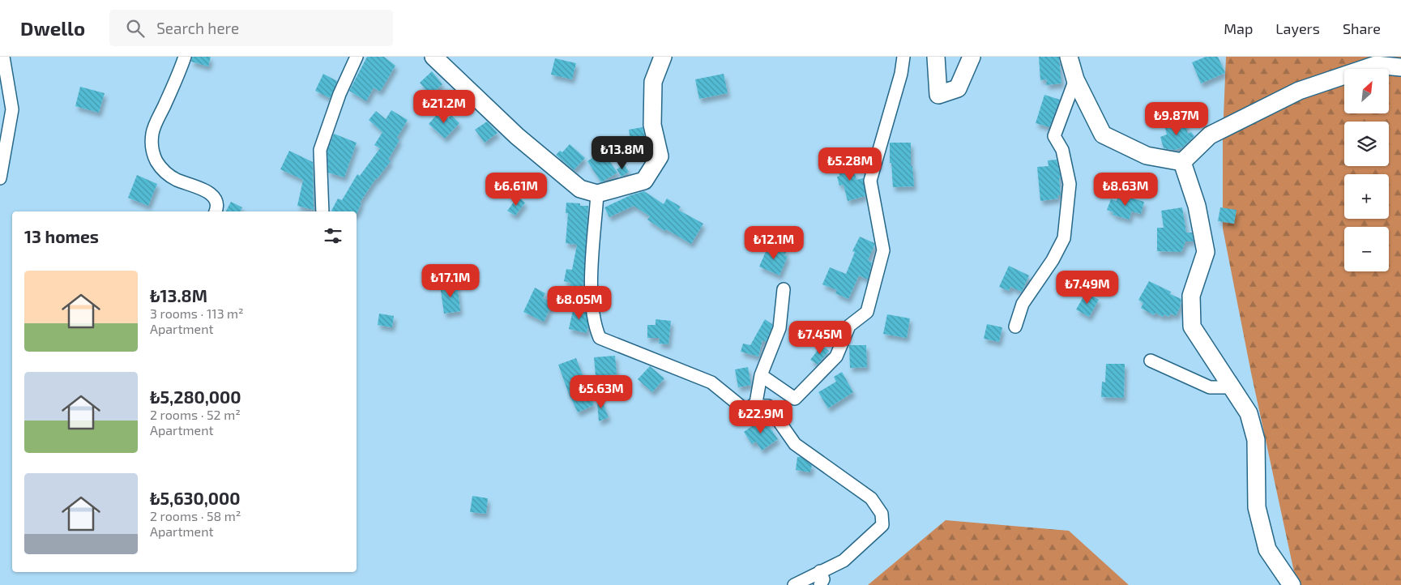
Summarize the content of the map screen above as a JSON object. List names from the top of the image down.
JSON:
{
  "north": "top right",
  "page": {
    "header": "Dwello",
    "search": "Search here",
    "nav": ["Map", "Layers", "Share"],
    "map_buttons": ["+", "−"],
    "price": [
      "₺21.2M",
      "₺9.87M",
      "₺13.8M",
      "₺5.28M",
      "₺6.61M",
      "₺8.63M",
      "₺12.1M",
      "₺17.1M",
      "₺7.49M",
      "₺8.05M",
      "₺7.45M",
      "₺5.63M",
      "₺22.9M"
    ],
    "heading": "13 homes",
    "list": [
      {
        "name": "₺13.8M",
        "note": "3 rooms · 113 m² · Apartment"
      },
      {
        "name": "₺5,280,000",
        "note": "2 rooms · 52 m² · Apartment"
      },
      {
        "name": "₺5,630,000",
        "note": "2 rooms · 58 m² · Apartment"
      }
    ]
  }
}
